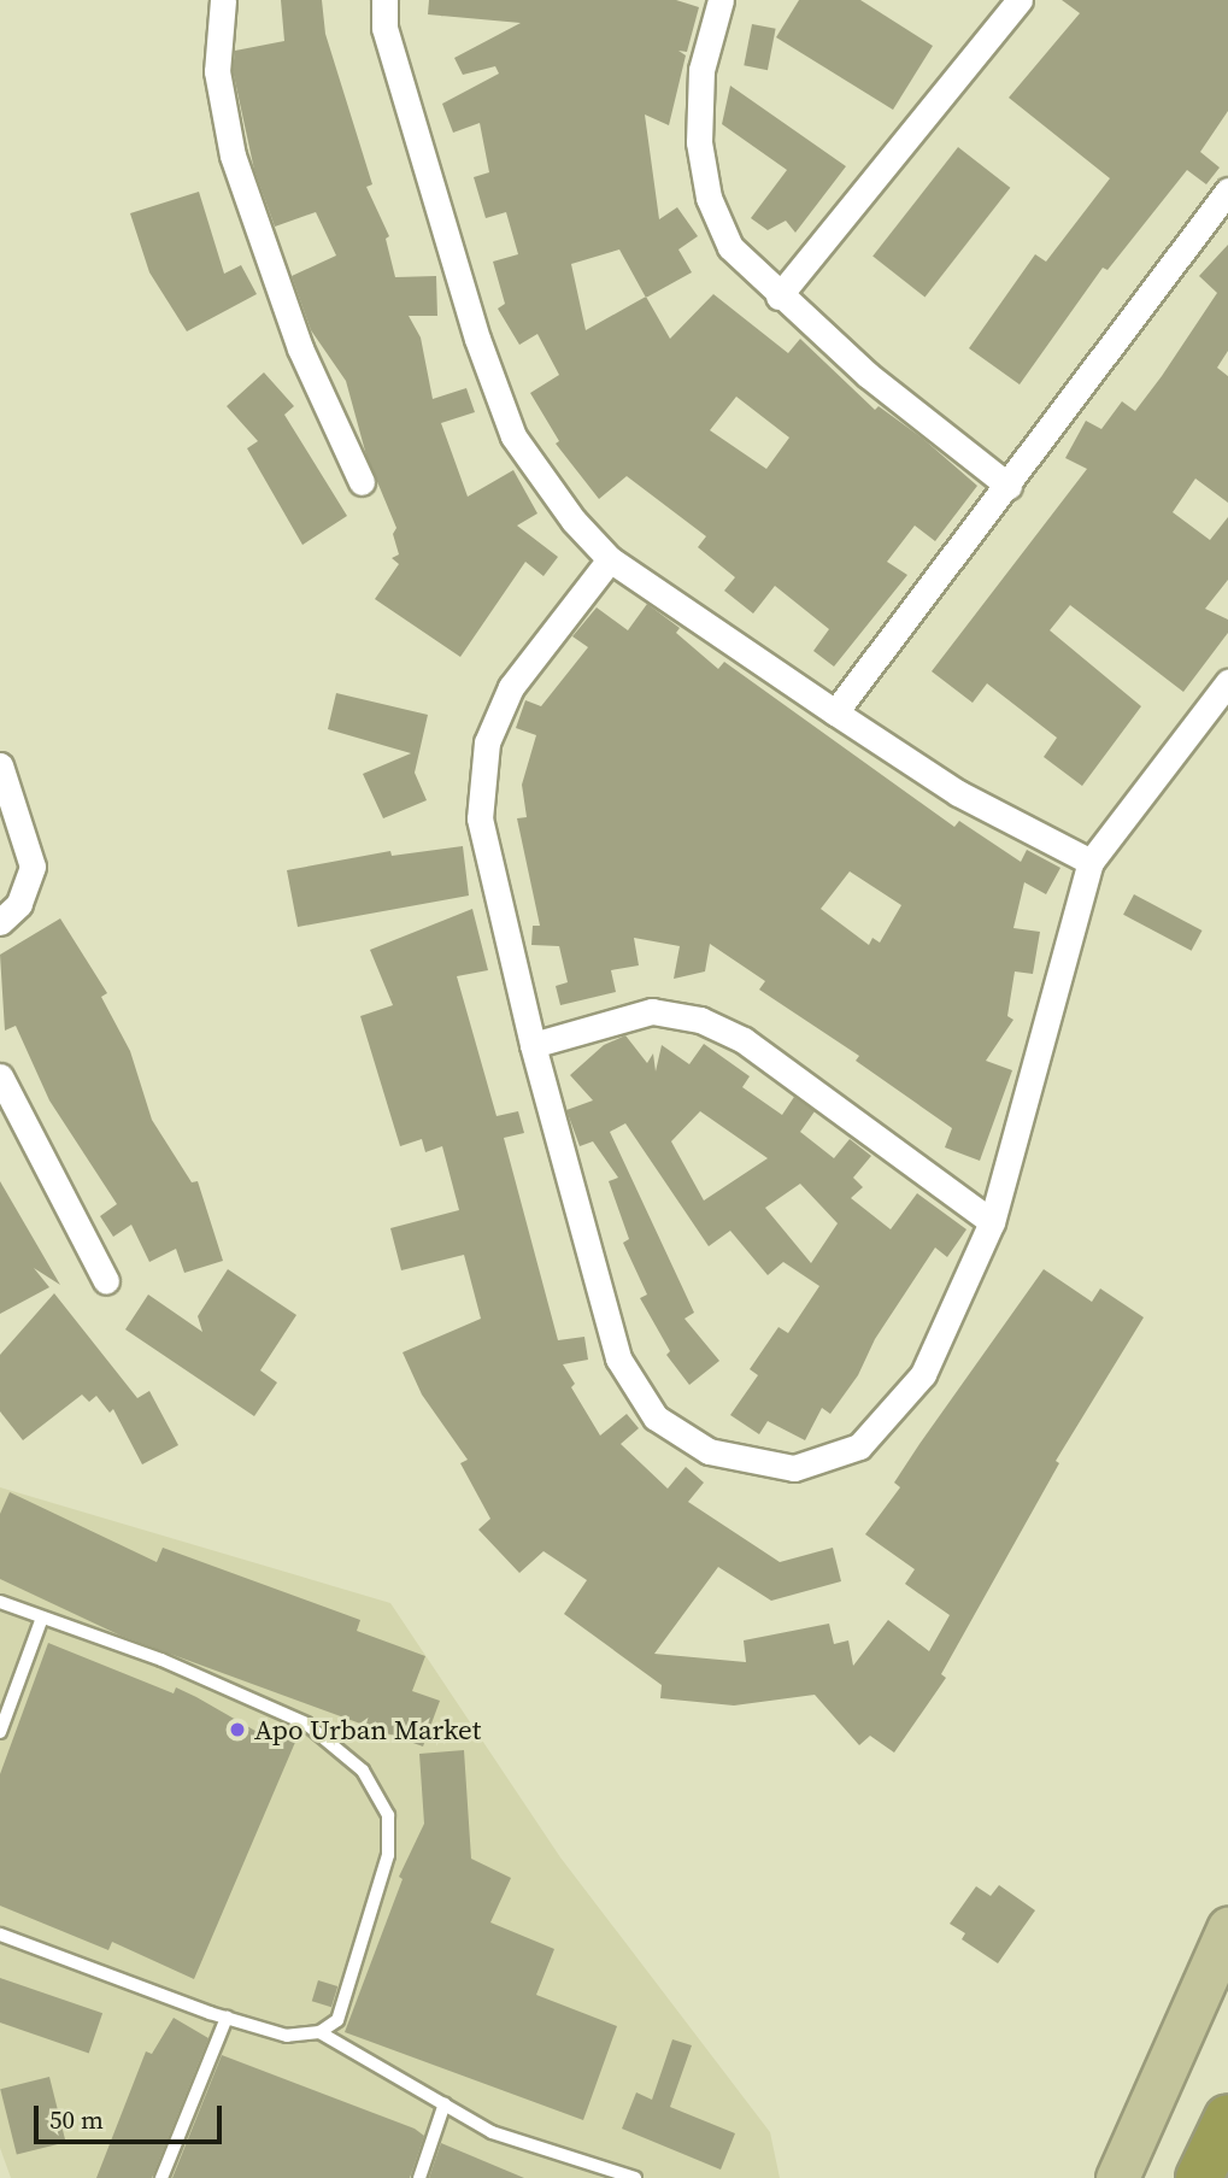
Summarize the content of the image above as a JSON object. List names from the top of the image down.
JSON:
{
  "places": ["Apo Urban Market"],
  "scale_bar": "50 m"
}
